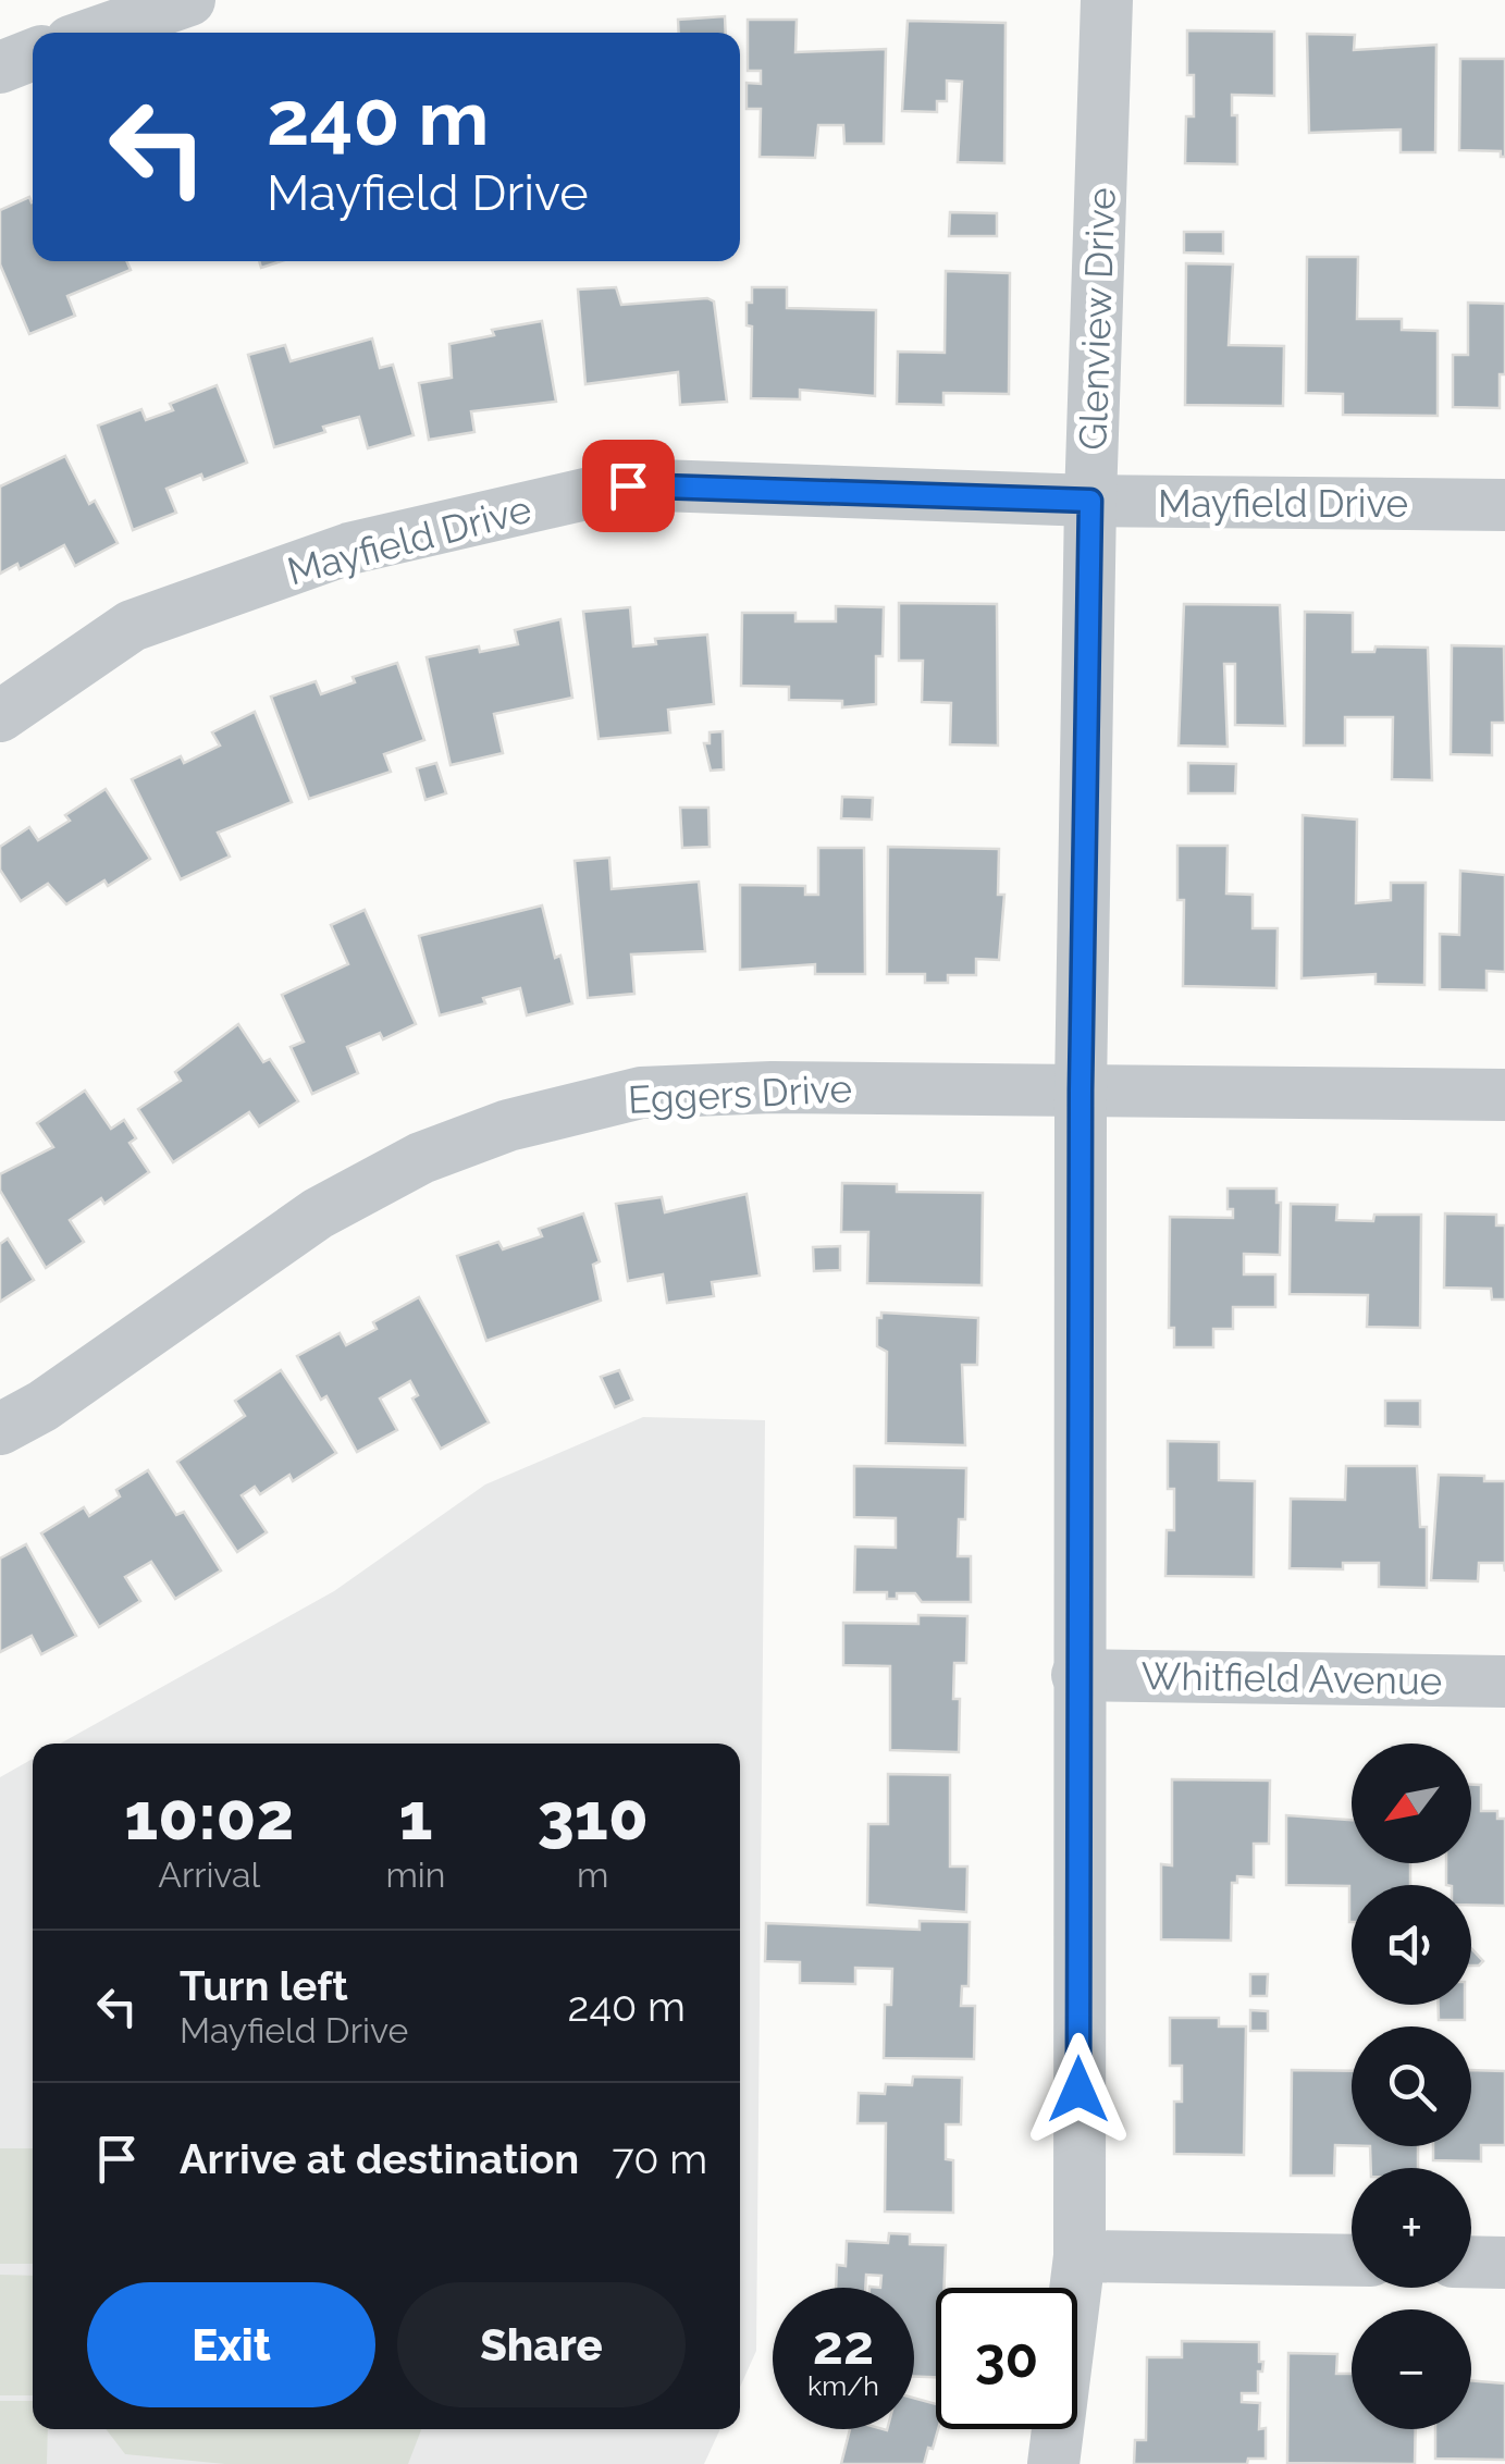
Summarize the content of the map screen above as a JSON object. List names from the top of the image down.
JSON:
{
  "streets": {
    "street": [
      "Glenview Drive",
      "Mayfield Drive",
      "Eggers Drive",
      "Whitfield Avenue"
    ]
  },
  "crossings": [
    ["Glenview Drive", "Mayfield Drive"],
    ["Glenview Drive", "Eggers Drive"],
    ["Glenview Drive", "Whitfield Avenue"]
  ],
  "north": "bottom left",
  "page": {
    "turn": ["240 m", "Mayfield Drive"],
    "map_buttons": ["+", "−"],
    "eta": [
      "10:02",
      "Arrival",
      "1",
      "min",
      "310",
      "m"
    ],
    "list": [
      {
        "name": "Turn left",
        "note": "Mayfield Drive",
        "value": "240 m"
      },
      {
        "name": "Arrive at destination",
        "value": "70 m"
      }
    ],
    "buttons": ["Exit", "Share"],
    "speed": "22 km/h",
    "limit": "30"
  }
}
